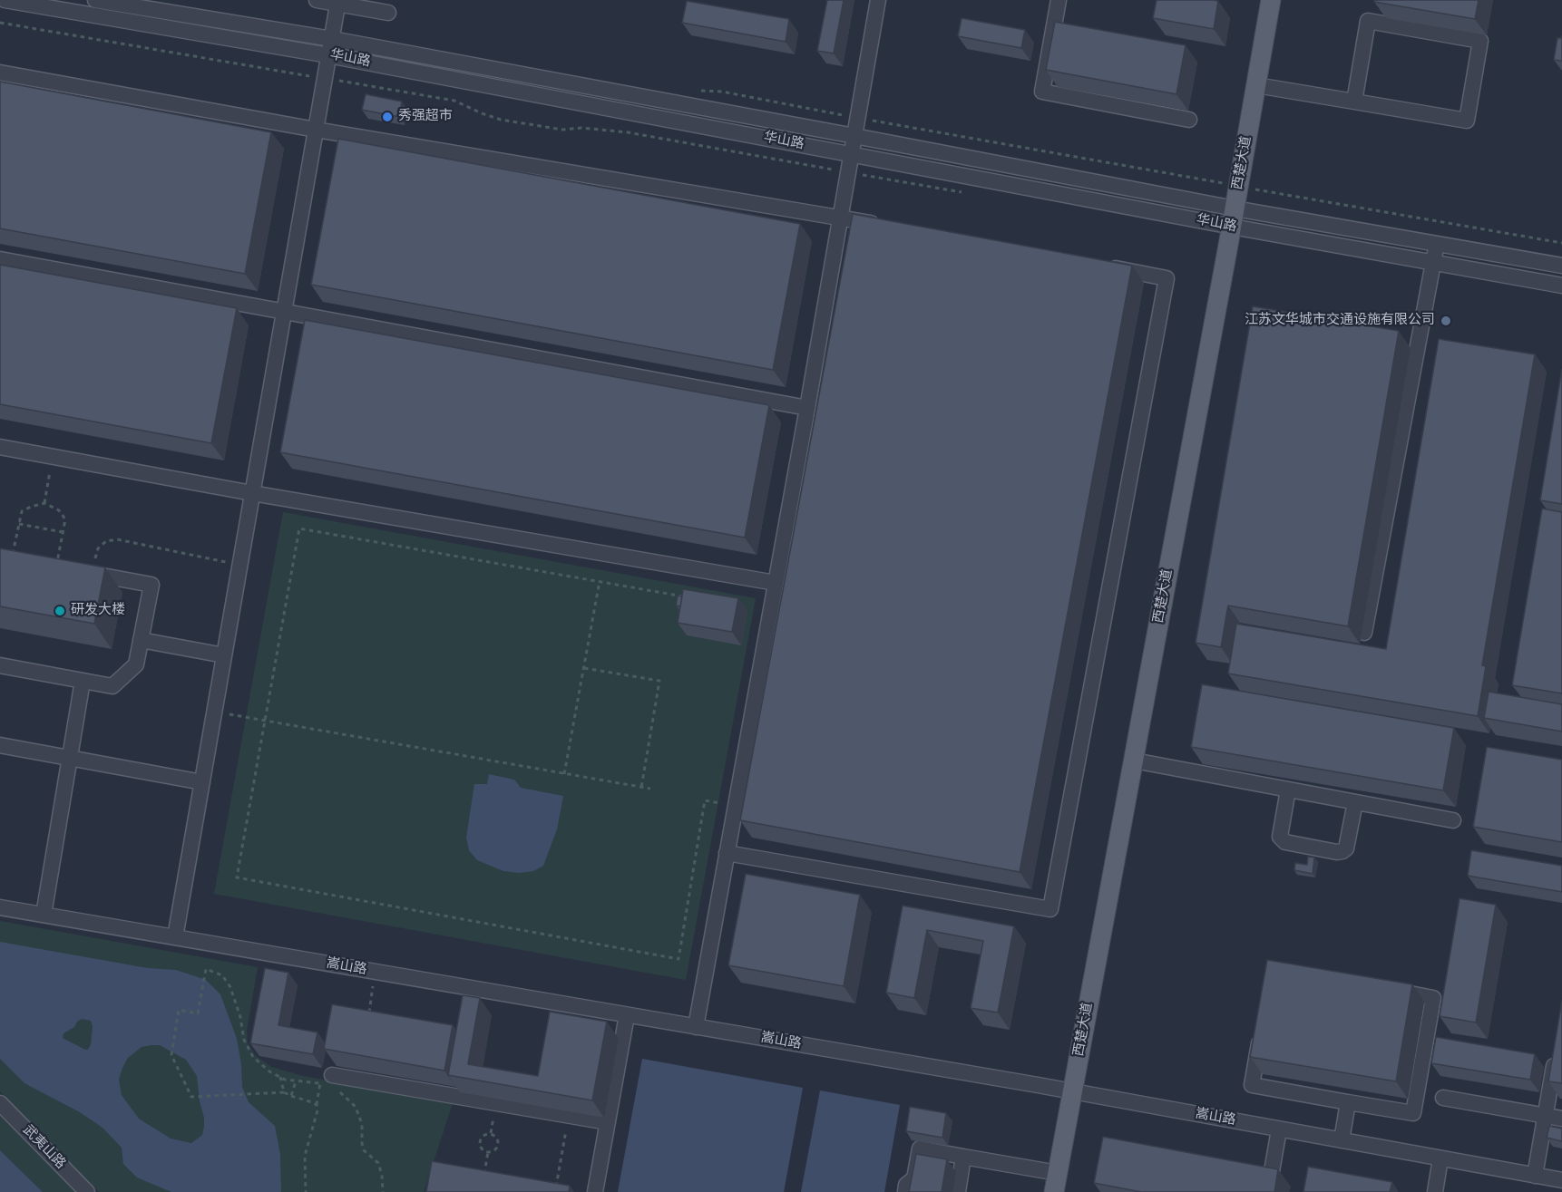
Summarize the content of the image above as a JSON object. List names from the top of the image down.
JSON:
{
  "streets": {
    "main road": ["西楚大道"],
    "street": ["华山路", "嵩山路", "武夷山路"]
  },
  "crossings": [
    ["华山路", "西楚大道"],
    ["西楚大道", "嵩山路"]
  ],
  "places": ["秀强超市", "江苏文华城市交通设施有限公司", "研发大楼"]
}
